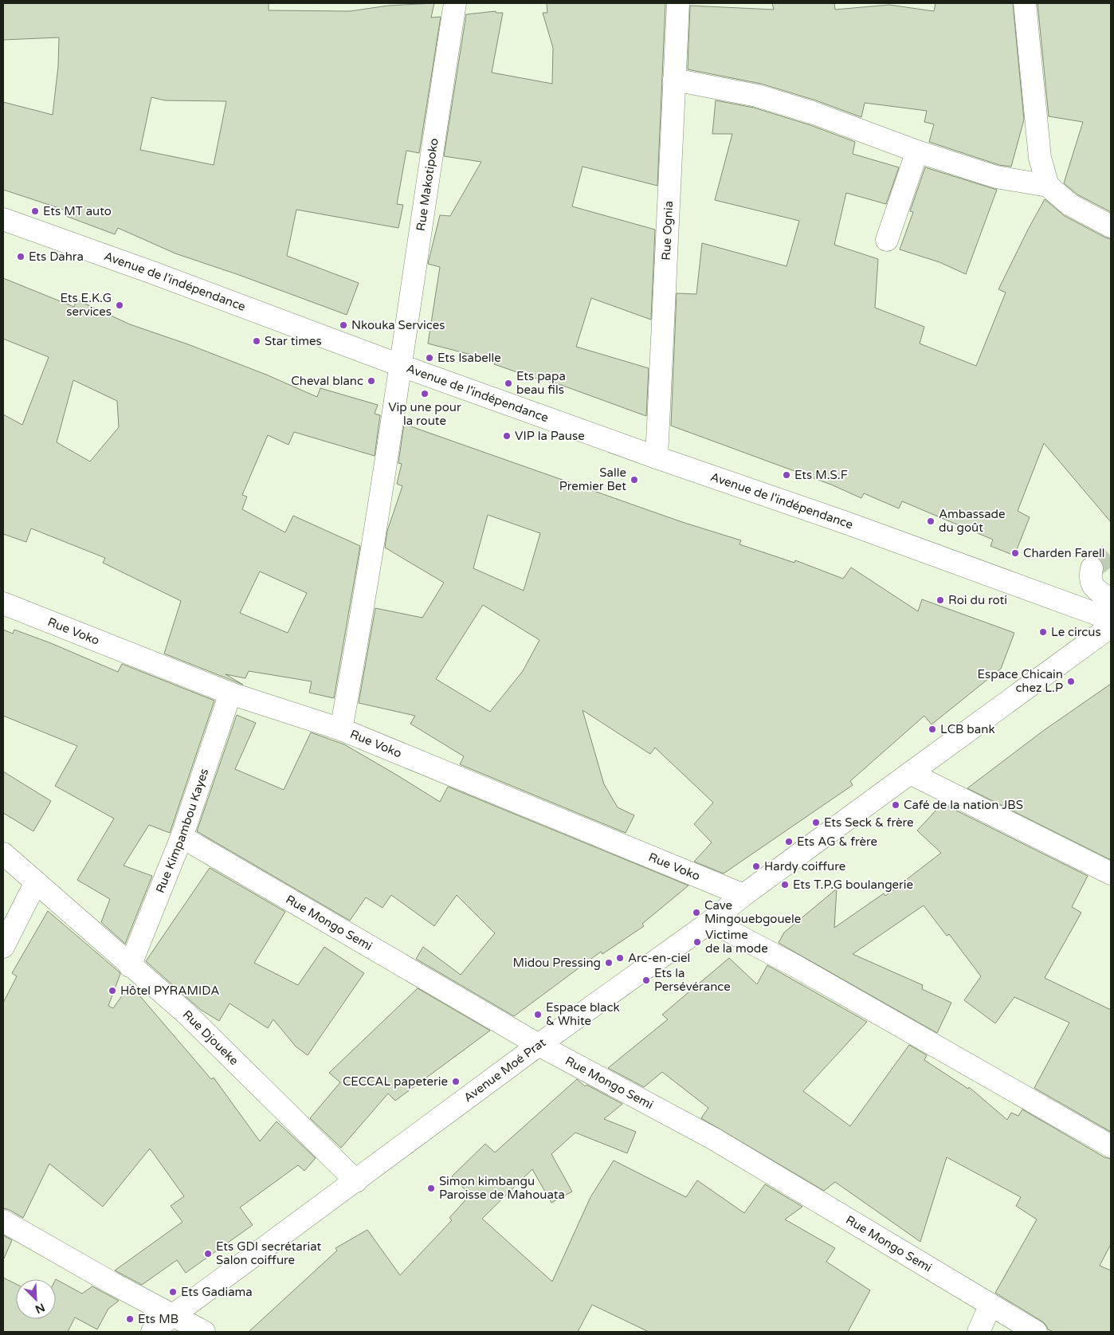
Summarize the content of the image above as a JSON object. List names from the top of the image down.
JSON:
{
  "streets": {
    "street": [
      "Rue Makotipoko",
      "Rue Ognia",
      "Avenue de l'indépendance",
      "Rue Voko",
      "Rue Kimpambou Kayes",
      "Rue Mongo Semi",
      "Rue Djoueke",
      "Avenue Moé Prat"
    ]
  },
  "crossings": [
    ["Rue Makotipoko", "Avenue de l'indépendance"],
    ["Rue Makotipoko", "Rue Voko"],
    ["Rue Ognia", "Avenue de l'indépendance"],
    ["Rue Voko", "Rue Kimpambou Kayes"],
    ["Rue Voko", "Avenue Moé Prat"],
    ["Rue Kimpambou Kayes", "Rue Mongo Semi"],
    ["Rue Kimpambou Kayes", "Rue Djoueke"],
    ["Rue Mongo Semi", "Avenue Moé Prat"],
    ["Rue Djoueke", "Avenue Moé Prat"]
  ],
  "places": [
    "Ets MT auto",
    "Ets Dahra",
    "Ets E.K.G services",
    "Nkouka Services",
    "Star times",
    "Ets Isabelle",
    "Cheval blanc",
    "Ets papa beau fils",
    "Vip une pour la route",
    "VIP la Pause",
    "Ets M.S.F",
    "Salle Premier Bet",
    "Ambassade du goût",
    "Charden Farell",
    "Roi du roti",
    "Le circus",
    "Espace Chicain chez L.P",
    "LCB bank",
    "Café de la nation JBS",
    "Ets Seck & frère",
    "Ets AG & frère",
    "Hardy coiffure",
    "Ets T.P.G boulangerie",
    "Cave Mingouebgouele",
    "Victime de la mode",
    "Arc-en-ciel",
    "Midou Pressing",
    "Ets la Persévérance",
    "Hôtel PYRAMIDA",
    "Espace black & White",
    "CECCAL papeterie",
    "Simon kimbangu Paroisse de Mahouata",
    "Ets GDI secrétariat Salon coiffure",
    "Ets Gadiama",
    "Ets MB"
  ],
  "north": "bottom right"
}
